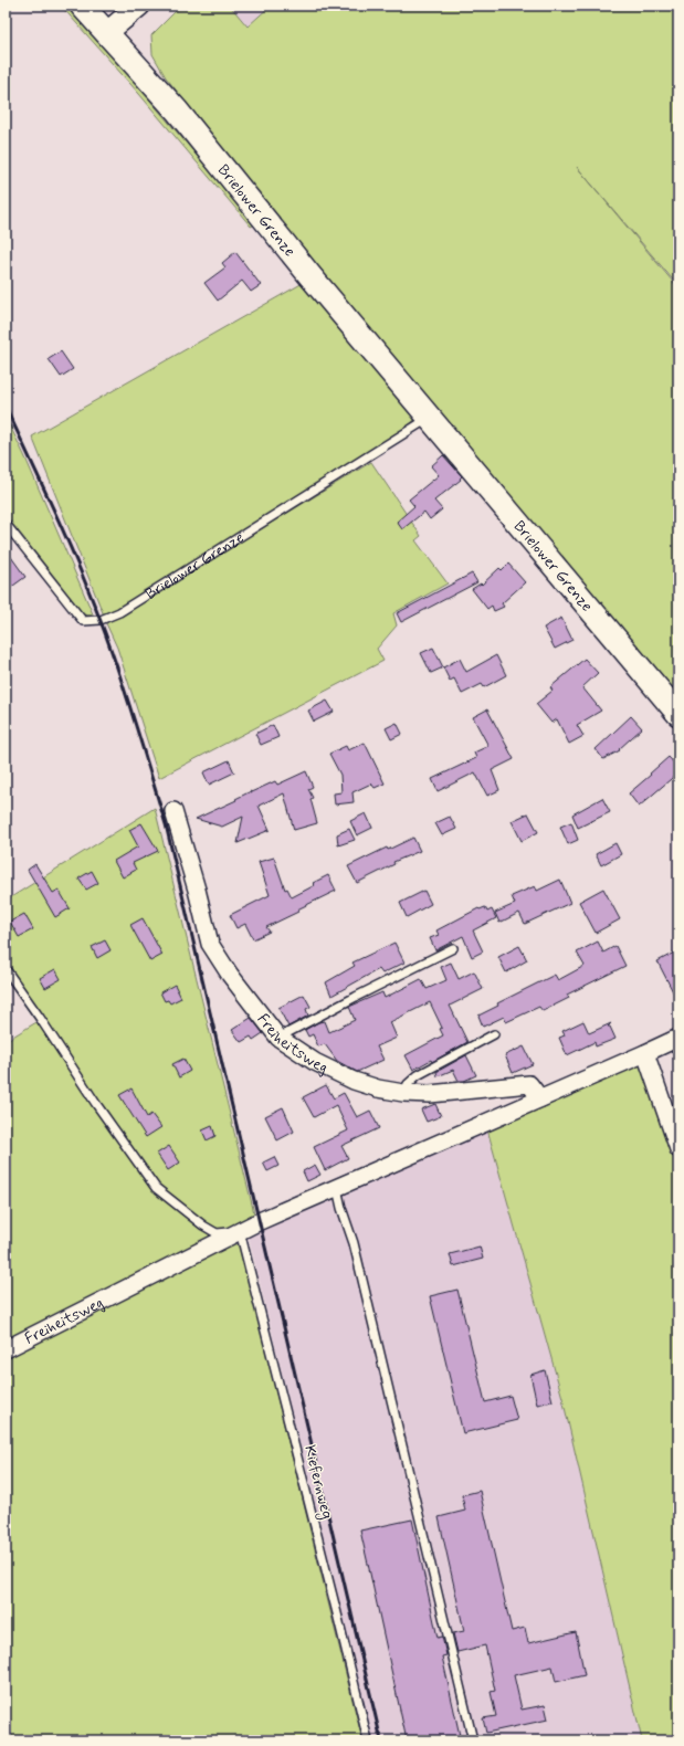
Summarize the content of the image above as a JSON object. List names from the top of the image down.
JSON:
{
  "streets": {
    "main road": ["Brielower Grenze"],
    "street": ["Freiheitsweg"],
    "lane": ["Kiefernweg"]
  },
  "crossings": [
    ["Freiheitsweg", "Kiefernweg"]
  ]
}
